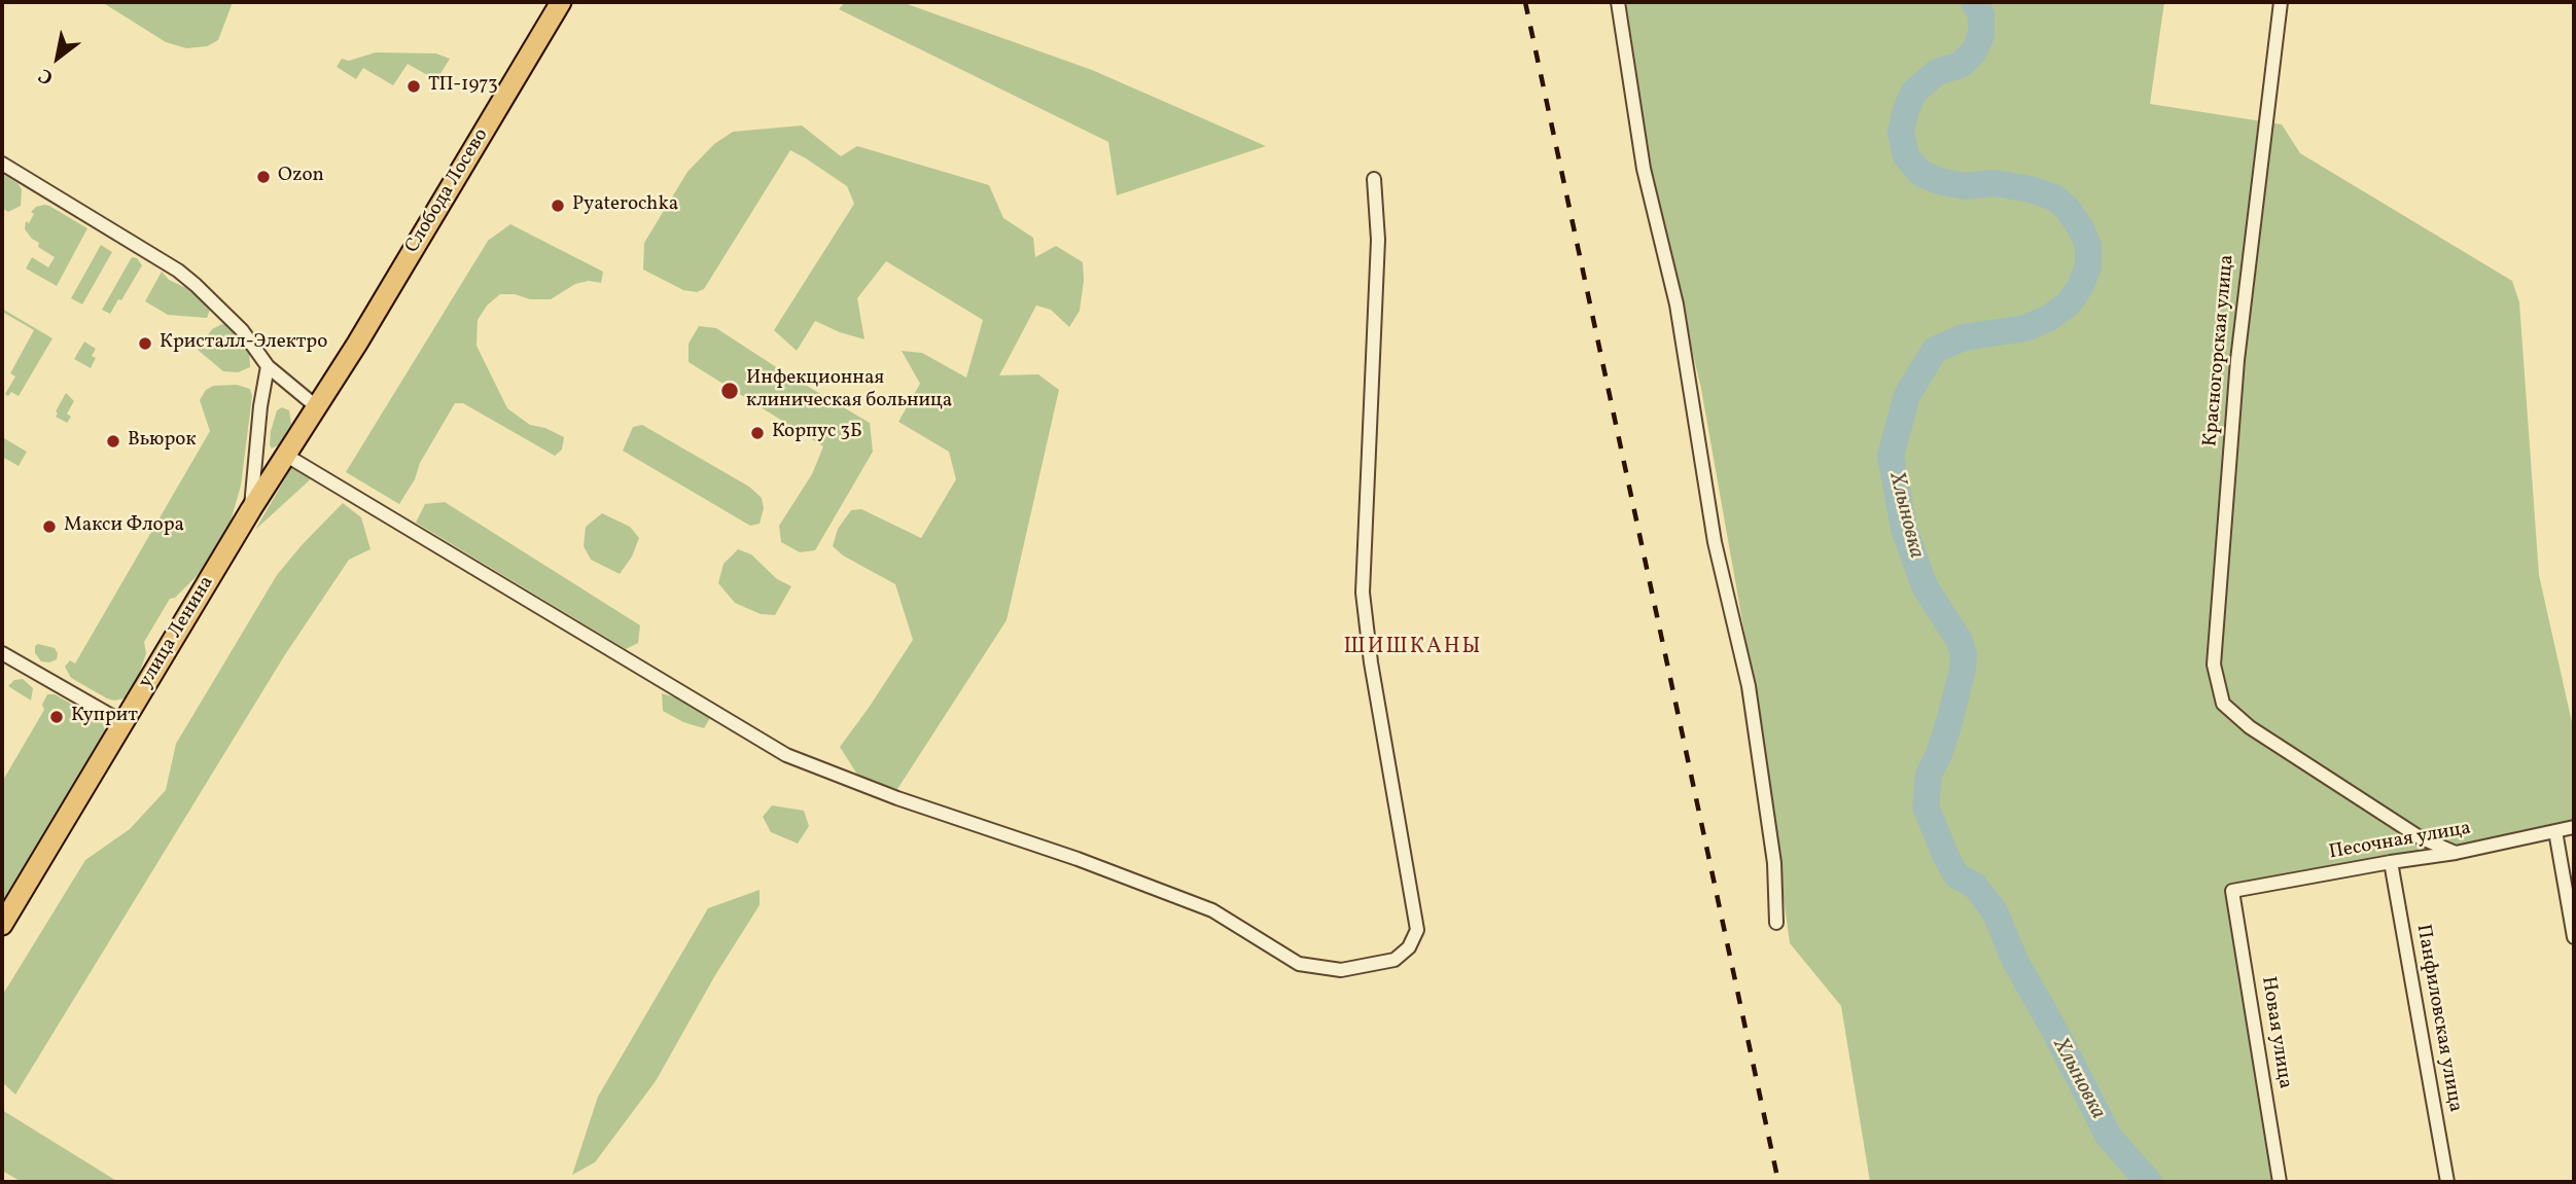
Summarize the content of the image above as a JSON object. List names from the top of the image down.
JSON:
{
  "streets": {
    "main road": ["Слобода Лосево", "улица Ленина"],
    "street": [
      "Красногорская улица",
      "Песочная улица",
      "Панфиловская улица",
      "Новая улица"
    ]
  },
  "crossings": [
    ["Слобода Лосево", "улица Ленина"],
    ["Красногорская улица", "Песочная улица"],
    ["Песочная улица", "Панфиловская улица"],
    ["Песочная улица", "Новая улица"]
  ],
  "districts": ["ШИШКАНЫ"],
  "water": ["Хлыновка"],
  "places": [
    "ТП-1973",
    "Ozon",
    "Pyaterochka",
    "Кристалл-Электро",
    "Инфекционная клиническая больница",
    "Корпус 3Б",
    "Вьюрок",
    "Макси Флора",
    "Куприт"
  ],
  "north": "bottom left"
}
